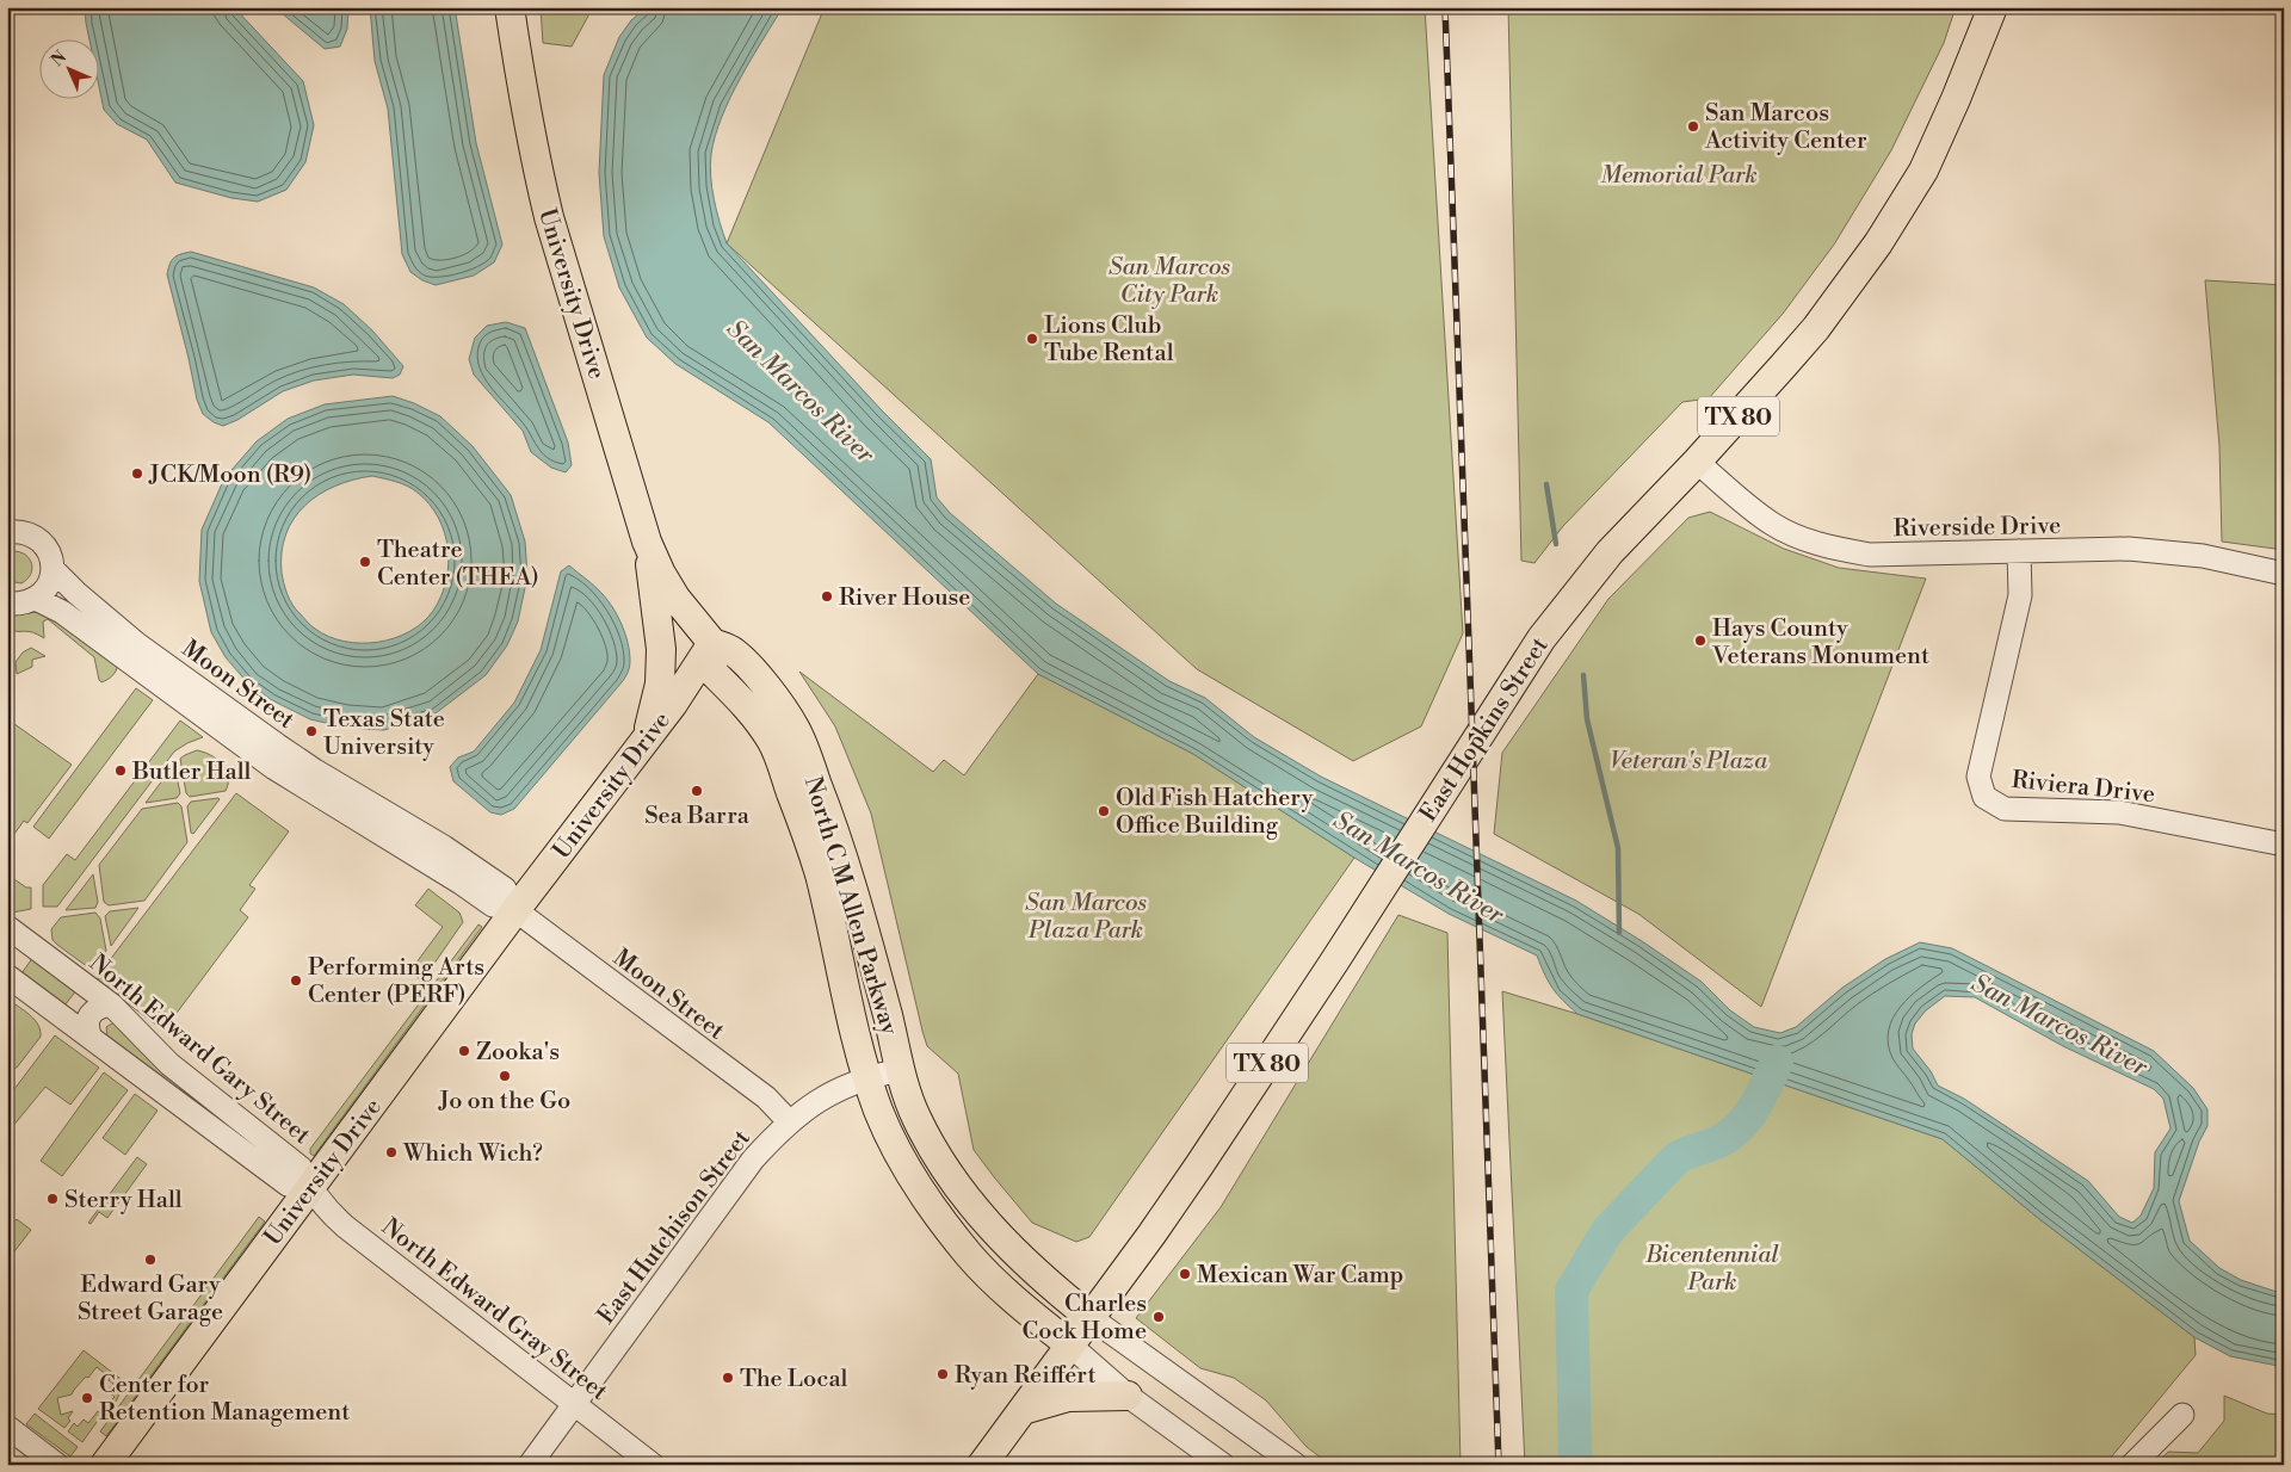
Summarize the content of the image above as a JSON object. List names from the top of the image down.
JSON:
{
  "streets": {
    "main road": [
      "University Drive",
      "TX 80",
      "East Hopkins Street",
      "North C M Allen Parkway"
    ],
    "street": [
      "Riverside Drive",
      "Moon Street",
      "Riviera Drive",
      "North Edward Gary Street",
      "East Hutchison Street",
      "North Edward Gray Street"
    ]
  },
  "crossings": [
    ["University Drive", "Moon Street"],
    ["University Drive", "North C M Allen Parkway"],
    ["University Drive", "North Edward Gary Street"],
    ["University Drive", "North Edward Gray Street"],
    ["Riverside Drive", "East Hopkins Street"],
    ["Riverside Drive", "Riviera Drive"],
    ["Moon Street", "East Hutchison Street"],
    ["East Hopkins Street", "North C M Allen Parkway"],
    ["North C M Allen Parkway", "East Hutchison Street"],
    ["North Edward Gary Street", "North Edward Gray Street"],
    ["East Hutchison Street", "North Edward Gray Street"]
  ],
  "water": ["San Marcos River"],
  "parks": [
    "Memorial Park",
    "San Marcos City Park",
    "Veteran's Plaza",
    "San Marcos Plaza Park",
    "Bicentennial Park"
  ],
  "places": [
    "San Marcos Activity Center",
    "Lions Club Tube Rental",
    "JCK/Moon (R9)",
    "Theatre Center (THEA)",
    "River House",
    "Hays County Veterans Monument",
    "Texas State University",
    "Butler Hall",
    "Sea Barra",
    "Old Fish Hatchery Office Building",
    "Performing Arts Center (PERF)",
    "Zooka's",
    "Jo on the Go",
    "Which Wich?",
    "Sterry Hall",
    "Edward Gary Street Garage",
    "Mexican War Camp",
    "Charles Cock Home",
    "Ryan Reiffert",
    "The Local",
    "Center for Retention Management"
  ],
  "north": "top left"
}
